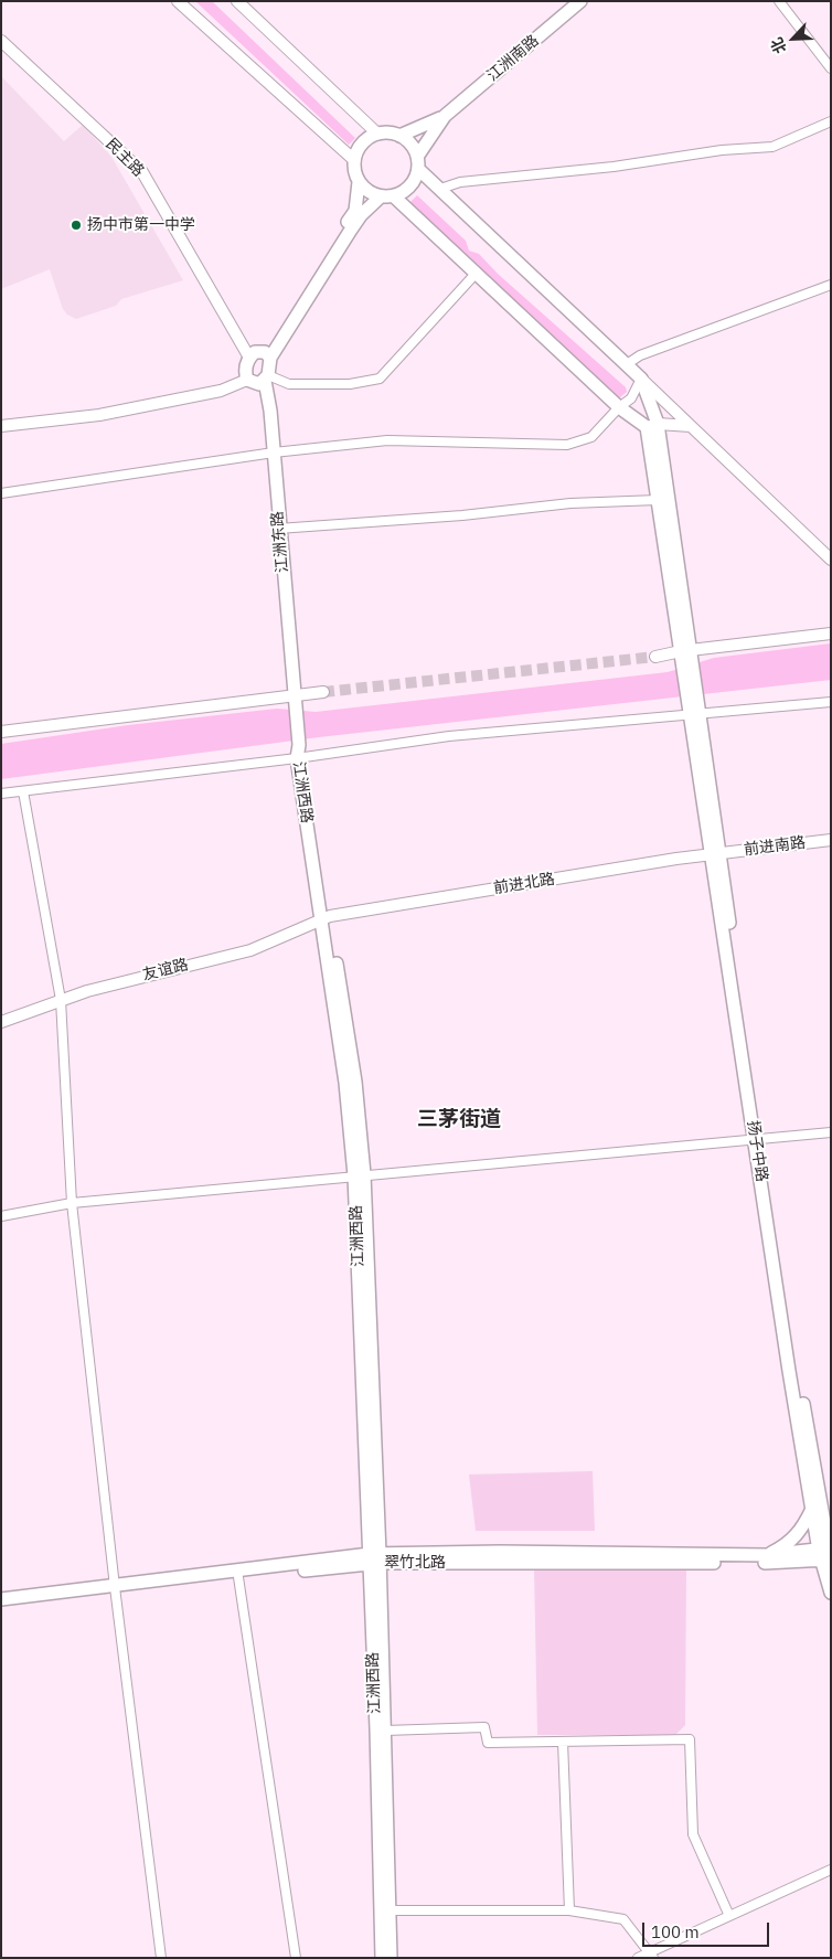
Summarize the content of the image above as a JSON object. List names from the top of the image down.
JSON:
{
  "streets": {
    "main road": [
      "江洲南路",
      "江洲东路",
      "江洲西路",
      "扬子中路",
      "翠竹北路"
    ],
    "street": [
      "民主路",
      "前进南路",
      "前进北路",
      "友谊路"
    ]
  },
  "crossings": [
    ["民主路", "江洲东路"],
    ["江洲东路", "江洲西路"],
    ["江洲西路", "前进北路"],
    ["江洲西路", "友谊路"],
    ["江洲西路", "翠竹北路"],
    ["前进南路", "前进北路"],
    ["前进南路", "扬子中路"],
    ["前进北路", "友谊路"],
    ["前进北路", "扬子中路"],
    ["扬子中路", "翠竹北路"]
  ],
  "districts": ["三茅街道"],
  "places": ["扬中市第一中学"],
  "scale_bar": "100 m",
  "north": "bottom left"
}
